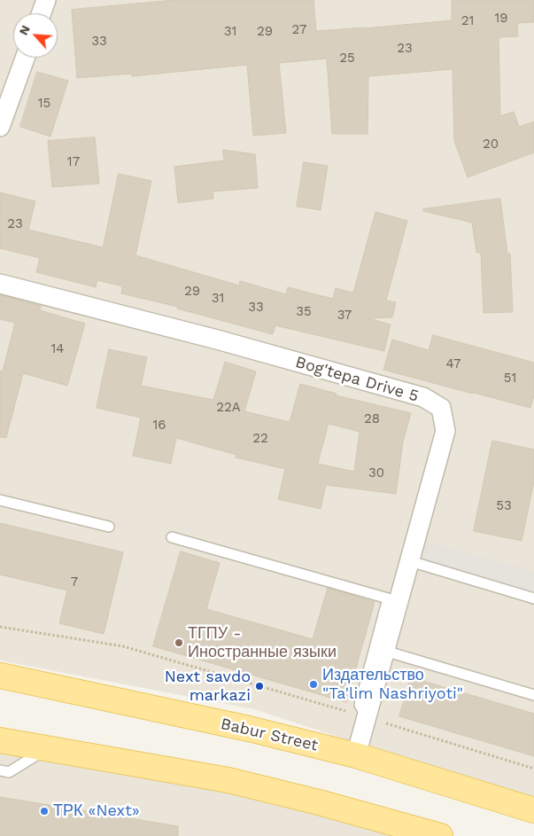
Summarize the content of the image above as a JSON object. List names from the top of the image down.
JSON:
{
  "streets": {
    "main road": ["Babur Street"],
    "street": ["Bog'tepa Drive 5"]
  },
  "crossings": [
    ["Bog'tepa Drive 5", "Babur Street"]
  ],
  "places": [
    "ТГПУ - Иностранные языки",
    "Издательство \"Ta'lim Nashriyoti\"",
    "Next savdo markazi",
    "ТРК «Next»"
  ],
  "house_numbers": [
    "19",
    "21",
    "27",
    "31",
    "29",
    "33",
    "23",
    "25",
    "15",
    "20",
    "17",
    "23",
    "29",
    "31",
    "33",
    "35",
    "37",
    "14",
    "47",
    "51",
    "22A",
    "28",
    "16",
    "22",
    "30",
    "53",
    "7"
  ],
  "north": "top left"
}
